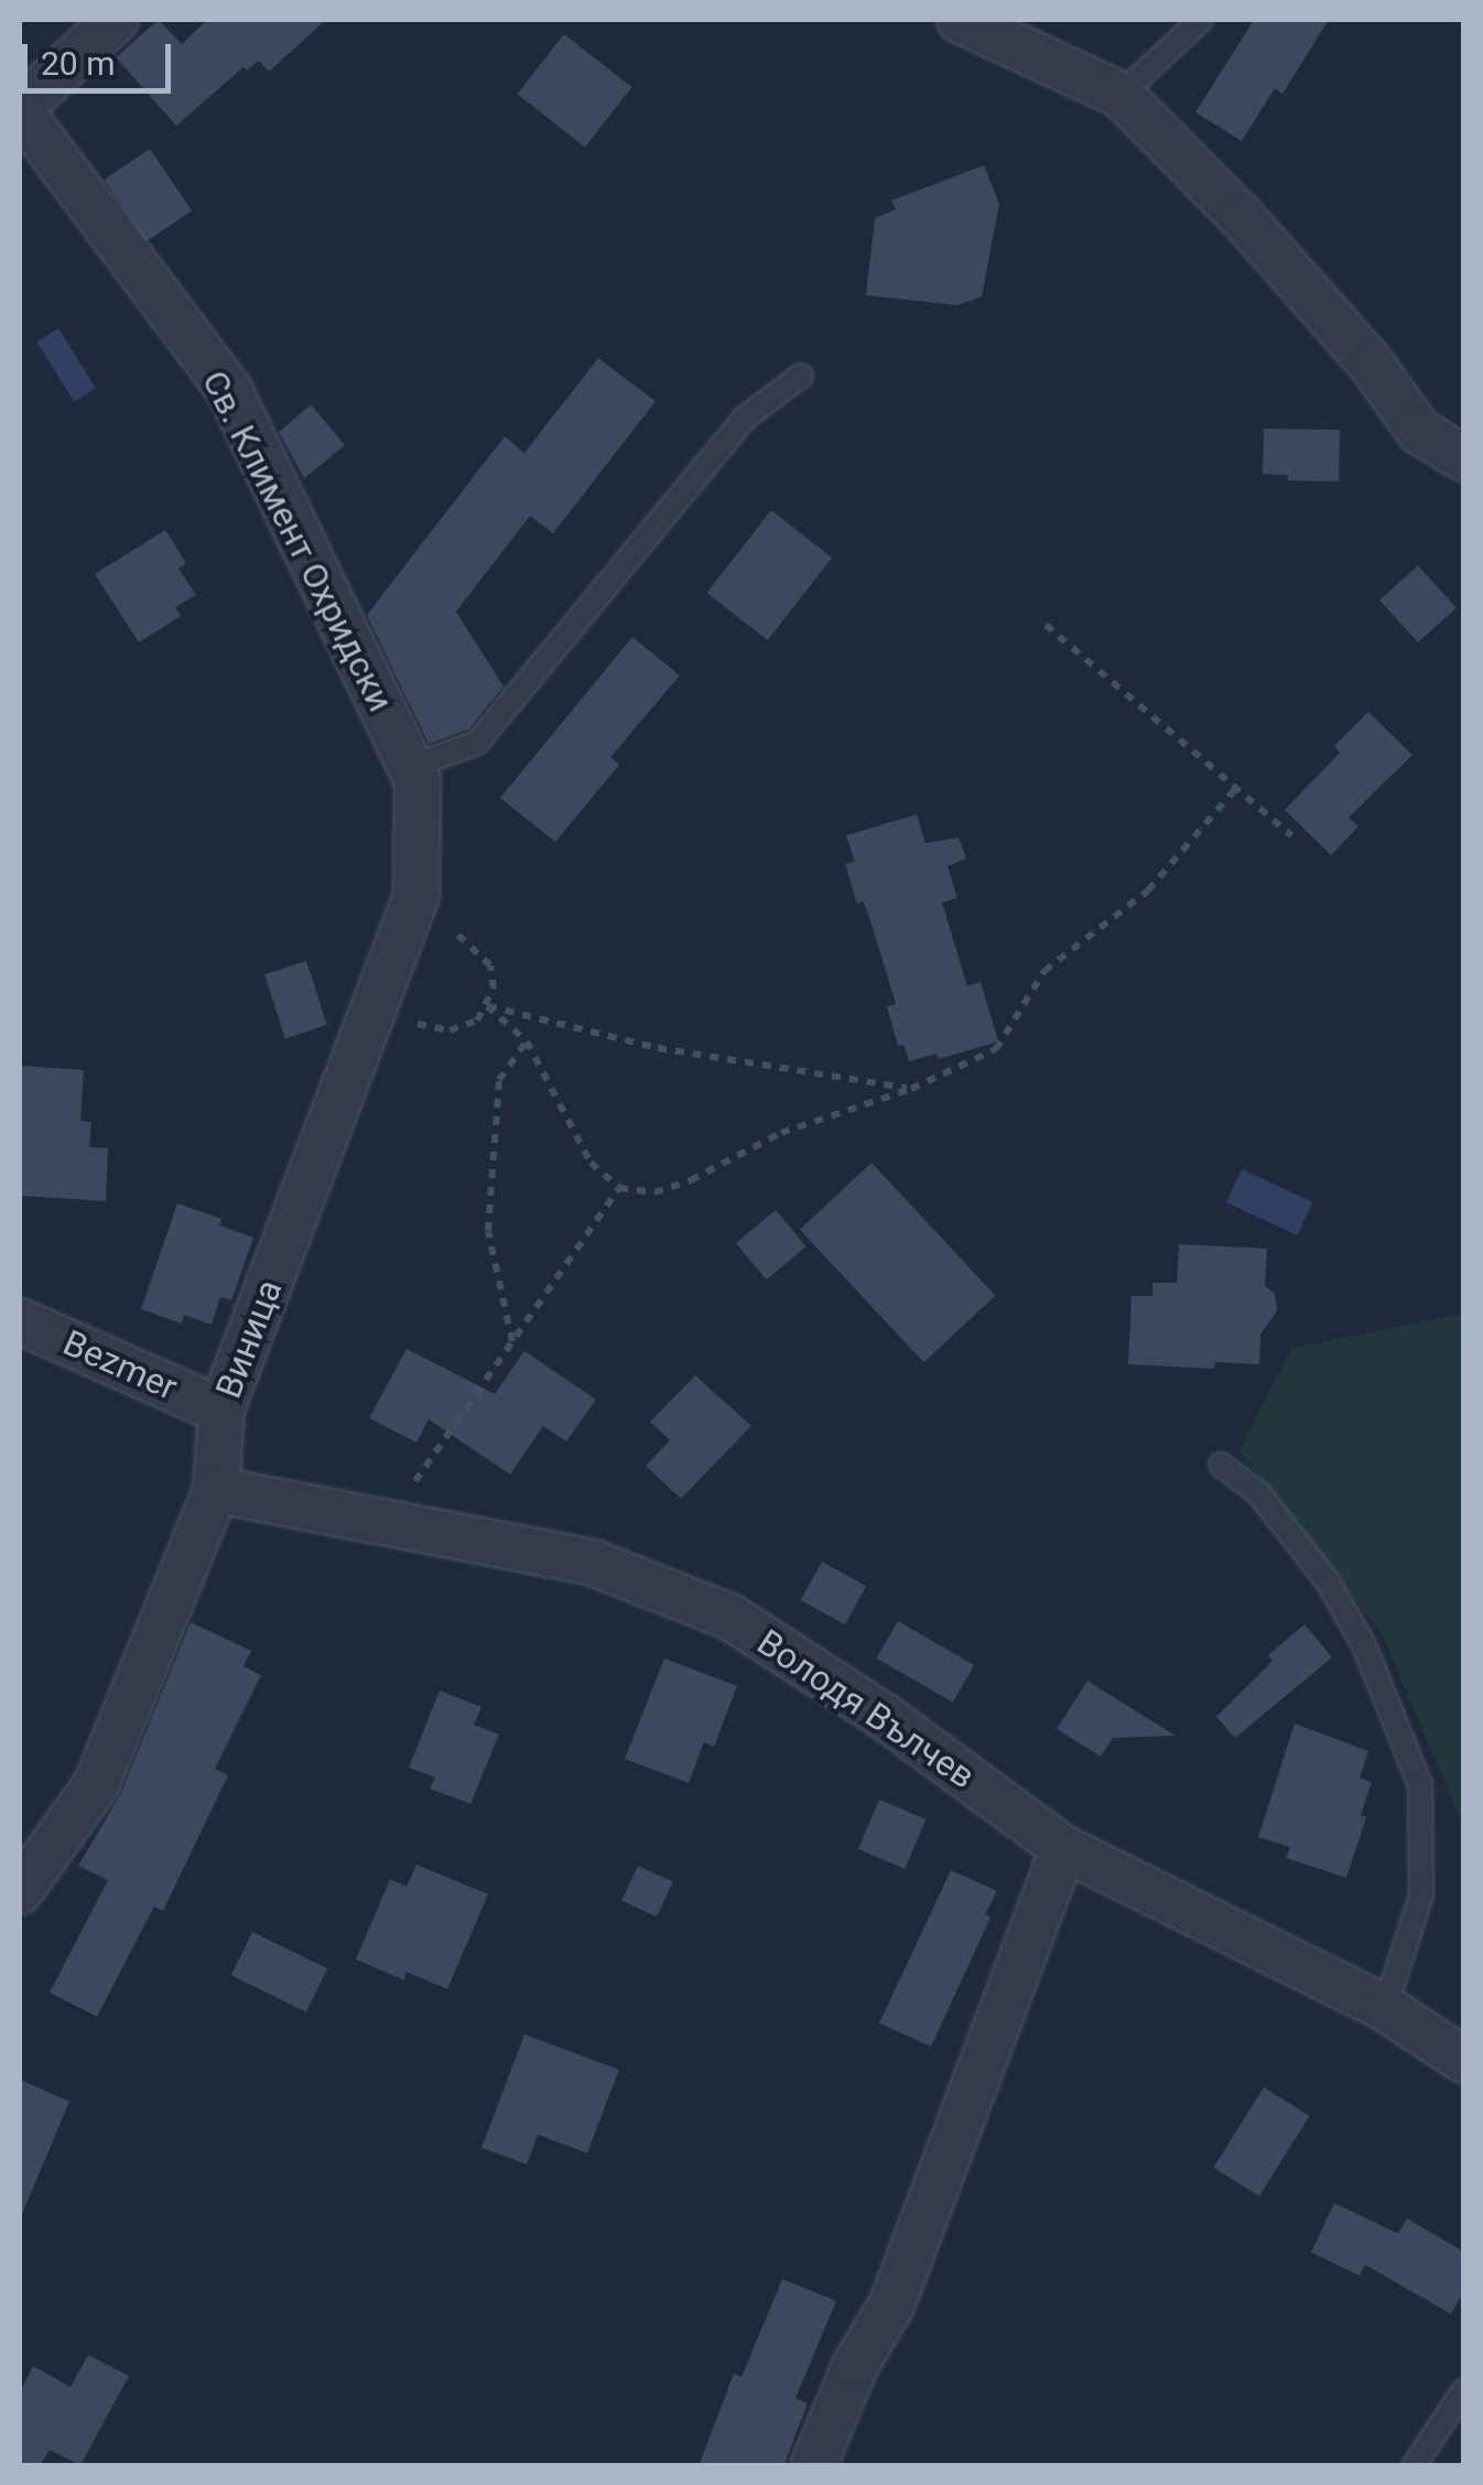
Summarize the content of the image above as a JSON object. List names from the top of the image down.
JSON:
{
  "streets": {
    "street": [
      "Св. Климент Охридски",
      "Виница",
      "Bezmer",
      "Володя Вълчев"
    ]
  },
  "crossings": [
    ["Св. Климент Охридски", "Виница"],
    ["Виница", "Bezmer"],
    ["Виница", "Володя Вълчев"]
  ],
  "scale_bar": "20 m"
}
